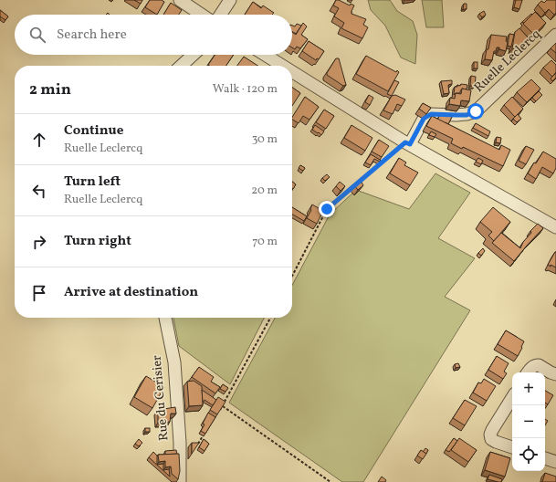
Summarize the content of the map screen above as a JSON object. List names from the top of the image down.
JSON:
{
  "streets": {
    "street": ["Ruelle Leclercq", "Rue du Cerisier"]
  },
  "page": {
    "search": "Search here",
    "heading": ["2 min", "Walk · 120 m"],
    "list": [
      ["Continue", "Ruelle Leclercq", "30 m"],
      ["Turn left", "Ruelle Leclercq", "20 m"],
      ["Turn right", "70 m"],
      "Arrive at destination"
    ],
    "map_buttons": ["+", "−"]
  }
}
